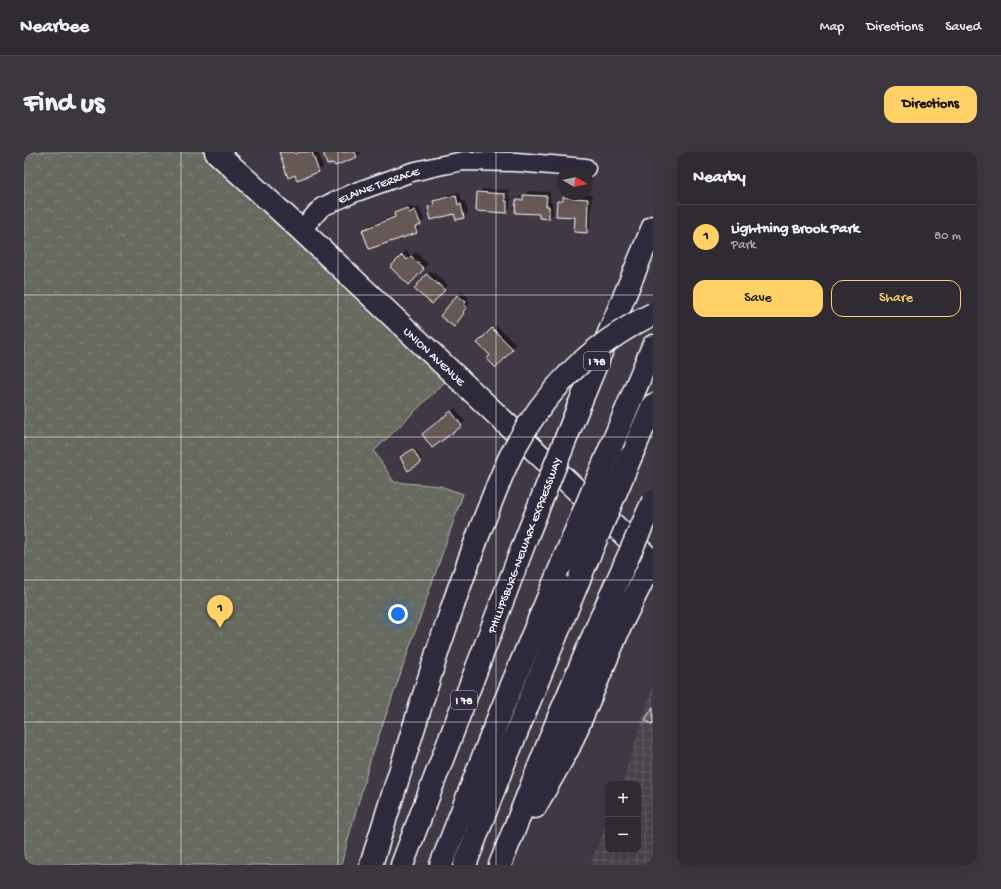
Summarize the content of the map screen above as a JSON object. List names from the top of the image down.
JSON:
{
  "streets": {
    "main road": ["UNION AVENUE", "I 78", "PHILLIPSBURG-NEWARK EXPRESSWAY"],
    "street": ["ELAINE TERRACE"]
  },
  "crossings": [
    ["ELAINE TERRACE", "UNION AVENUE"]
  ],
  "north": "right",
  "page": {
    "header": "Nearbee",
    "nav": ["Map", "Directions", "Saved"],
    "buttons": [
      "Directions",
      ["Save", "Share"]
    ],
    "title": "Find us",
    "heading": "Nearby",
    "list": [
      {
        "mark": "1",
        "name": "Lightning Brook Park",
        "note": "Park",
        "value": "80 m"
      }
    ],
    "pins": "1",
    "map_buttons": ["+", "−"]
  }
}
